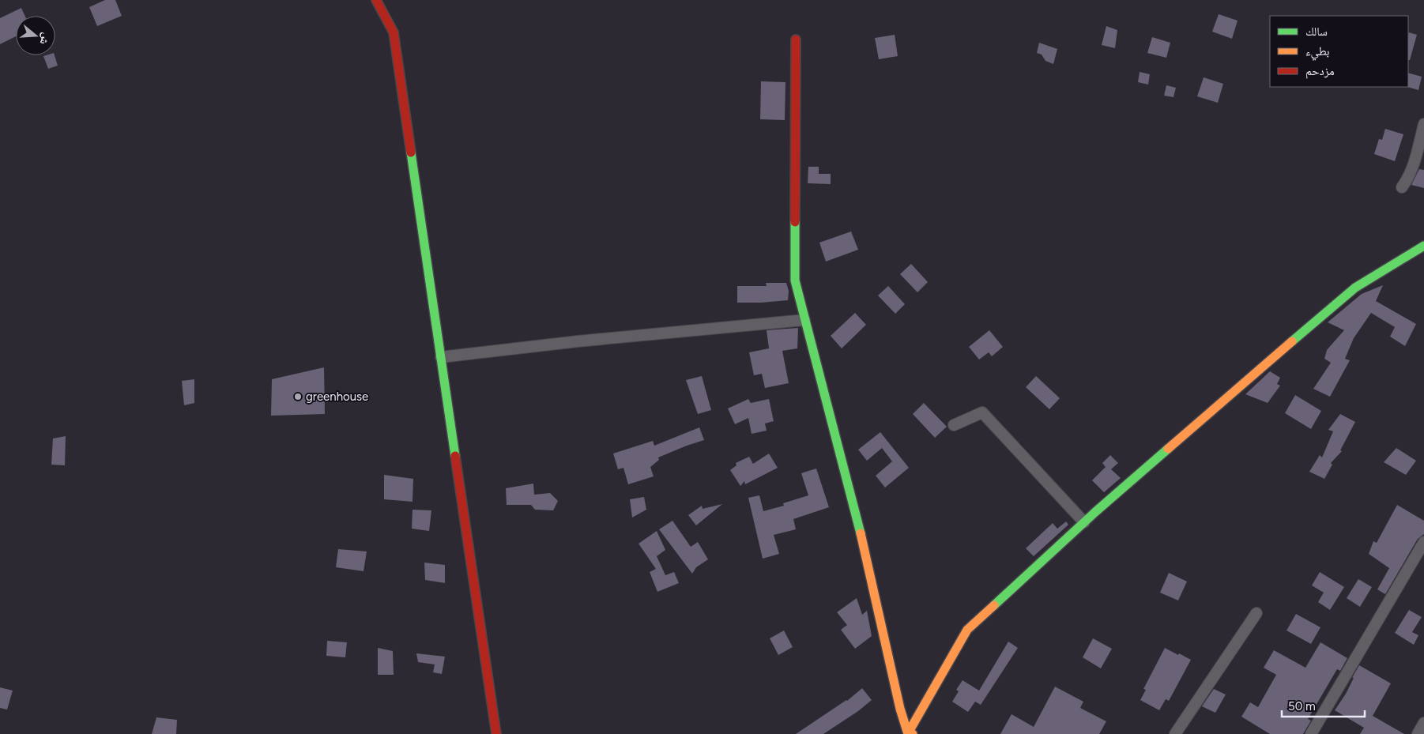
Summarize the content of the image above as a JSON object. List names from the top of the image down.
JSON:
{
  "places": ["greenhouse"],
  "legend": ["سالك", "بطيء", "مزدحم"],
  "scale_bar": "50 m",
  "north": "right"
}
